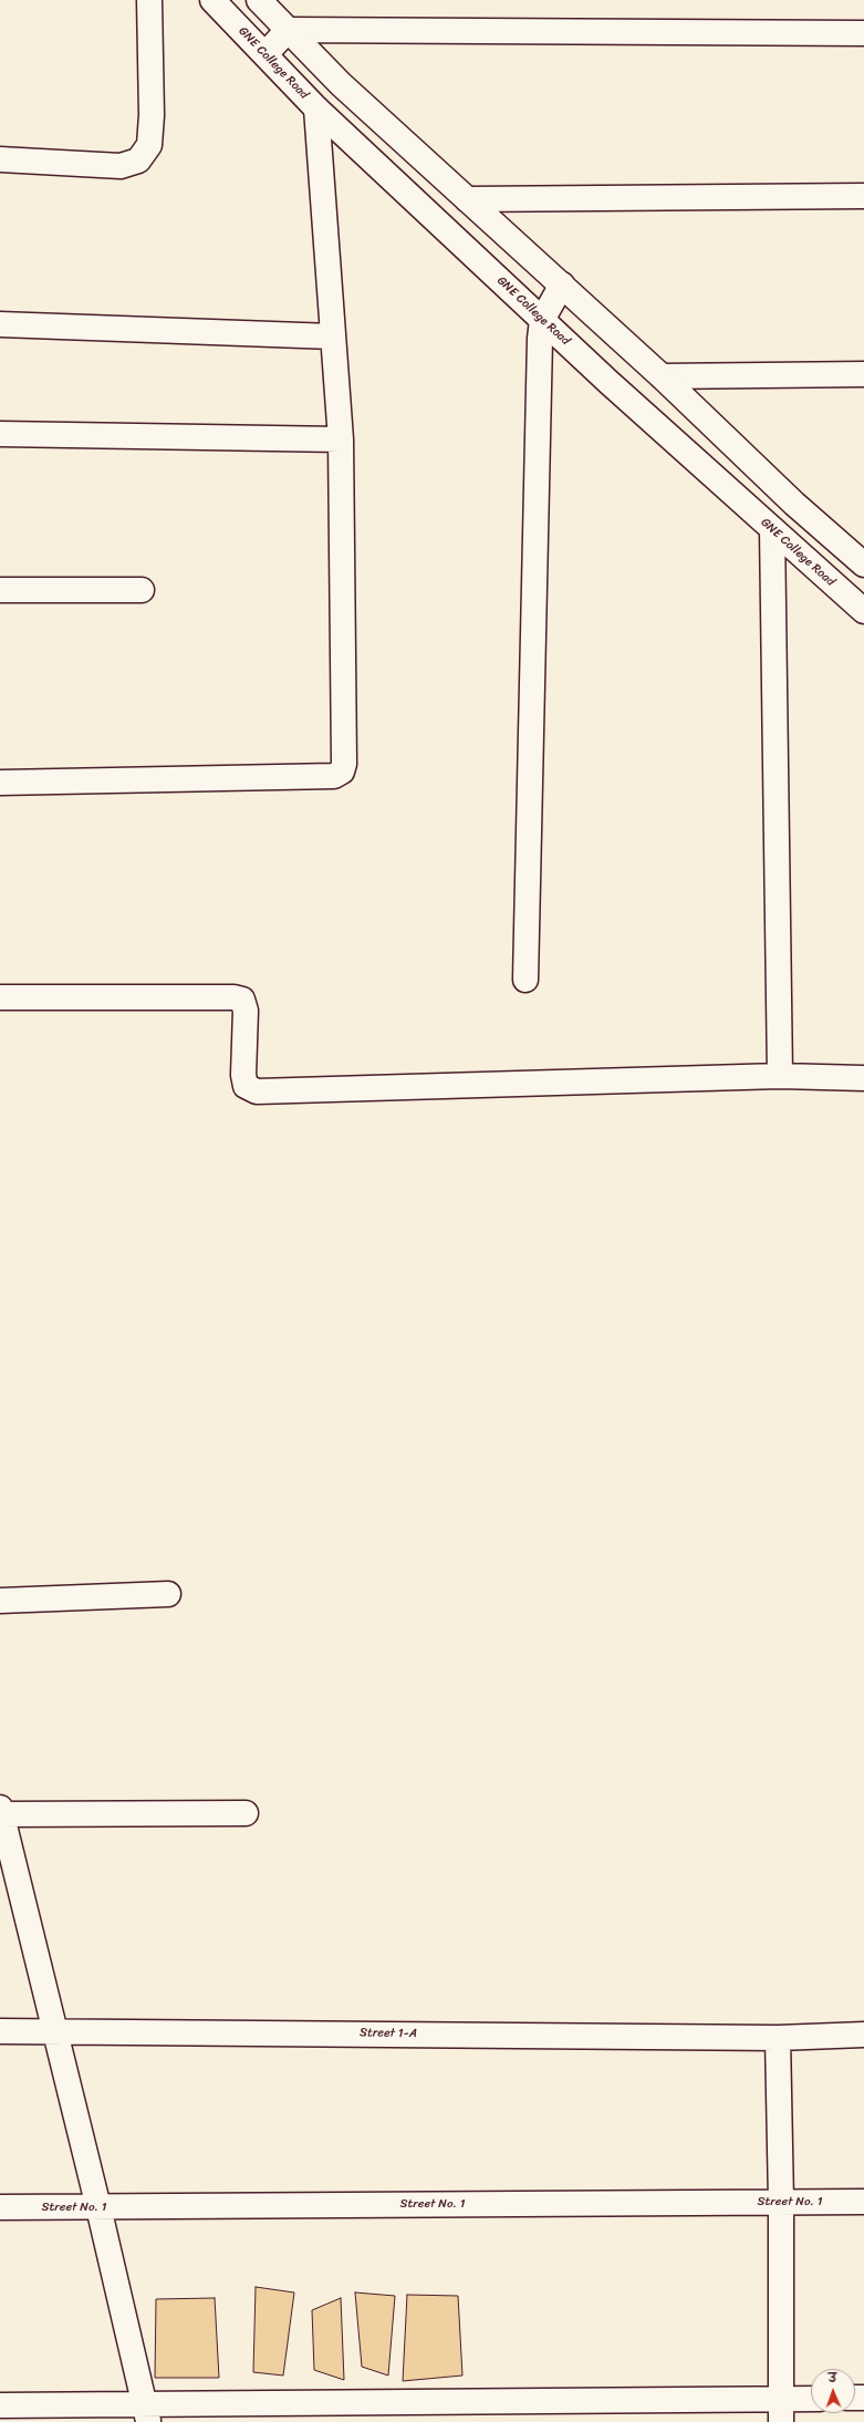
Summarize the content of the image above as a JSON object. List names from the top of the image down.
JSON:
{
  "streets": {
    "street": ["GNE College Road", "Street 1-A", "Street No. 1"]
  },
  "north": "top"
}
